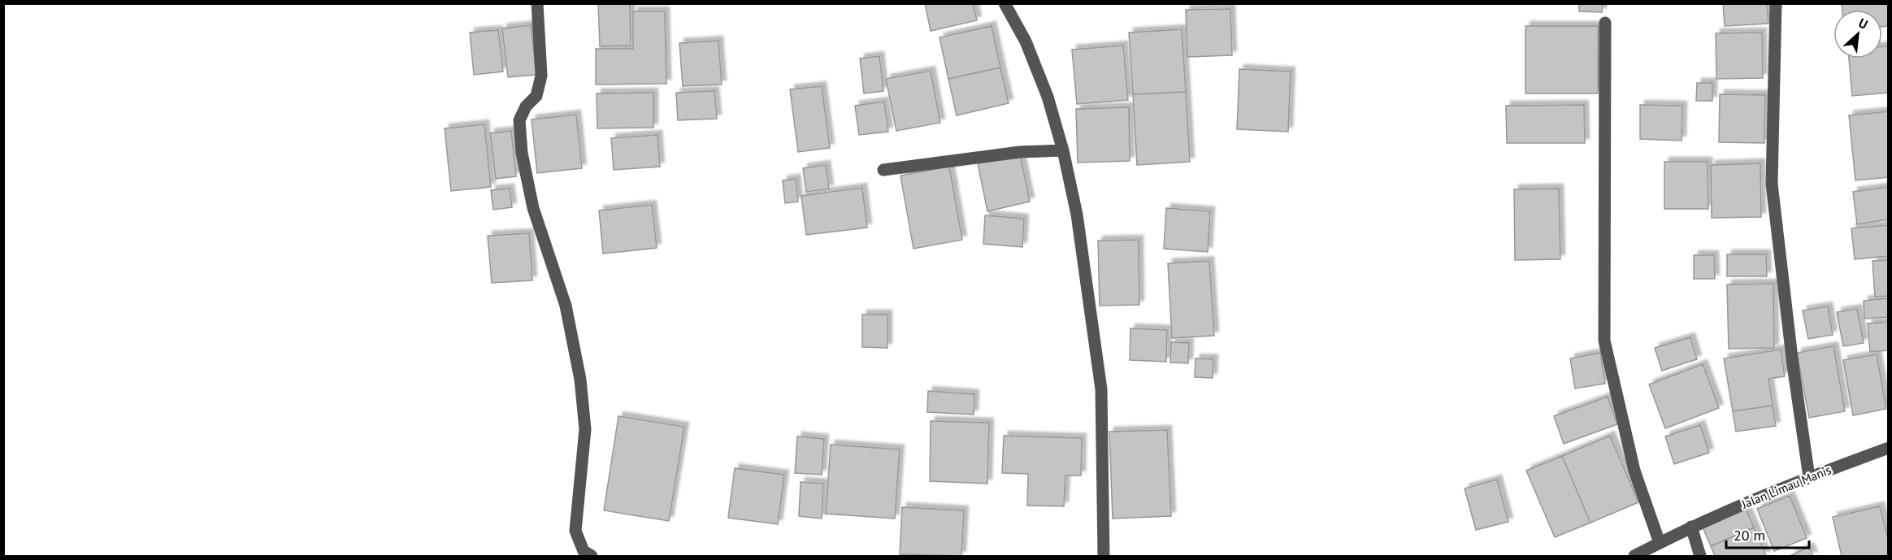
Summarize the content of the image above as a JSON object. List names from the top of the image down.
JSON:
{
  "streets": {
    "street": ["Jalan Limau Manis"]
  },
  "scale_bar": "20 m",
  "north": "top right"
}
